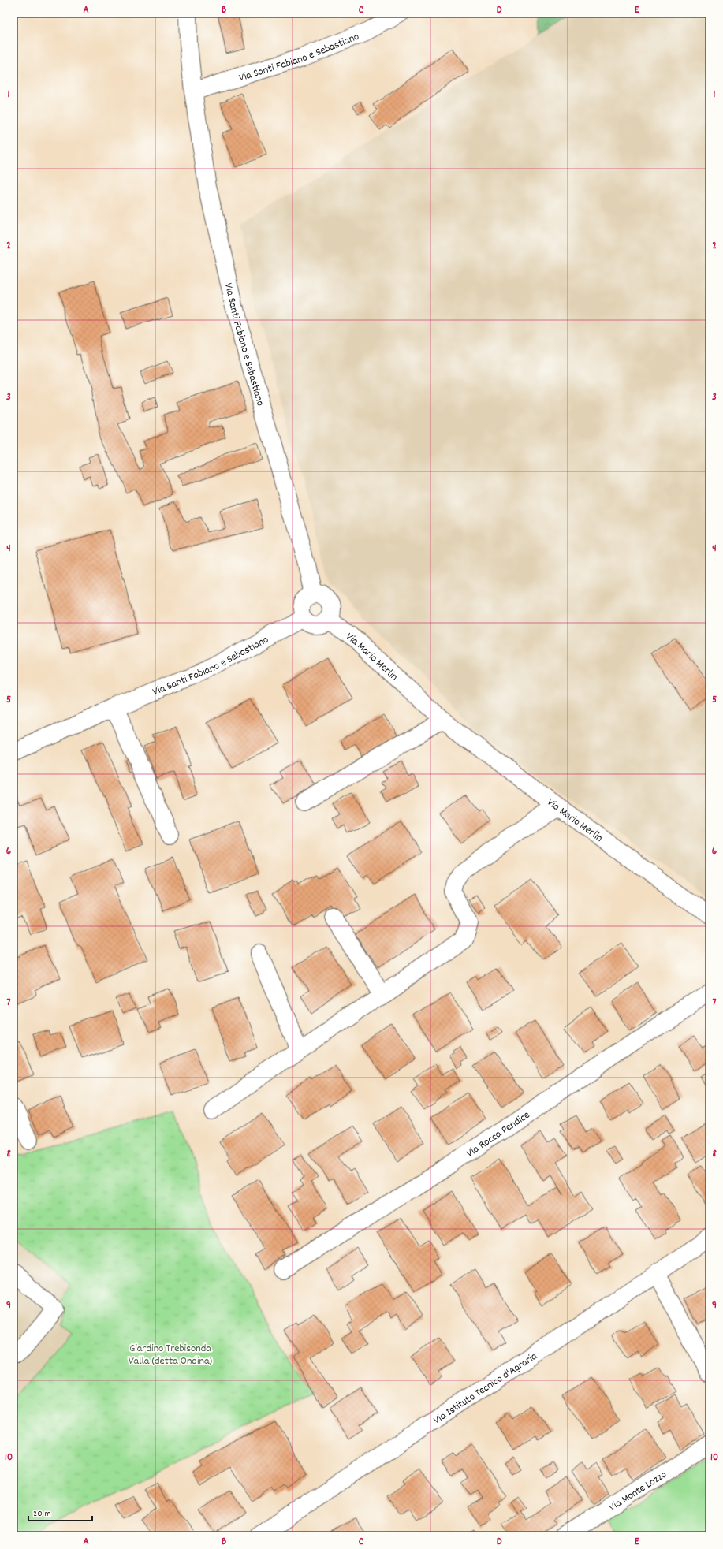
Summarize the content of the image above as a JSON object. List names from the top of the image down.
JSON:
{
  "streets": {
    "street": [
      "Via Santi Fabiano e Sebastiano",
      "Via Mario Merlin",
      "Via Rocca Pendice",
      "Via Istituto Tecnico d'Agraria",
      "Via Monte Lozzo"
    ]
  },
  "crossings": [
    ["Via Santi Fabiano e Sebastiano", "Via Mario Merlin"]
  ],
  "parks": ["Giardino Trebisonda Valla (detta Ondina)"],
  "scale_bar": "20 m",
  "grid": {
    "columns": [
      "A",
      "B",
      "C",
      "D",
      "E"
    ],
    "rows": [
      "1",
      "2",
      "3",
      "4",
      "5",
      "6",
      "7",
      "8",
      "9",
      "10"
    ]
  }
}
